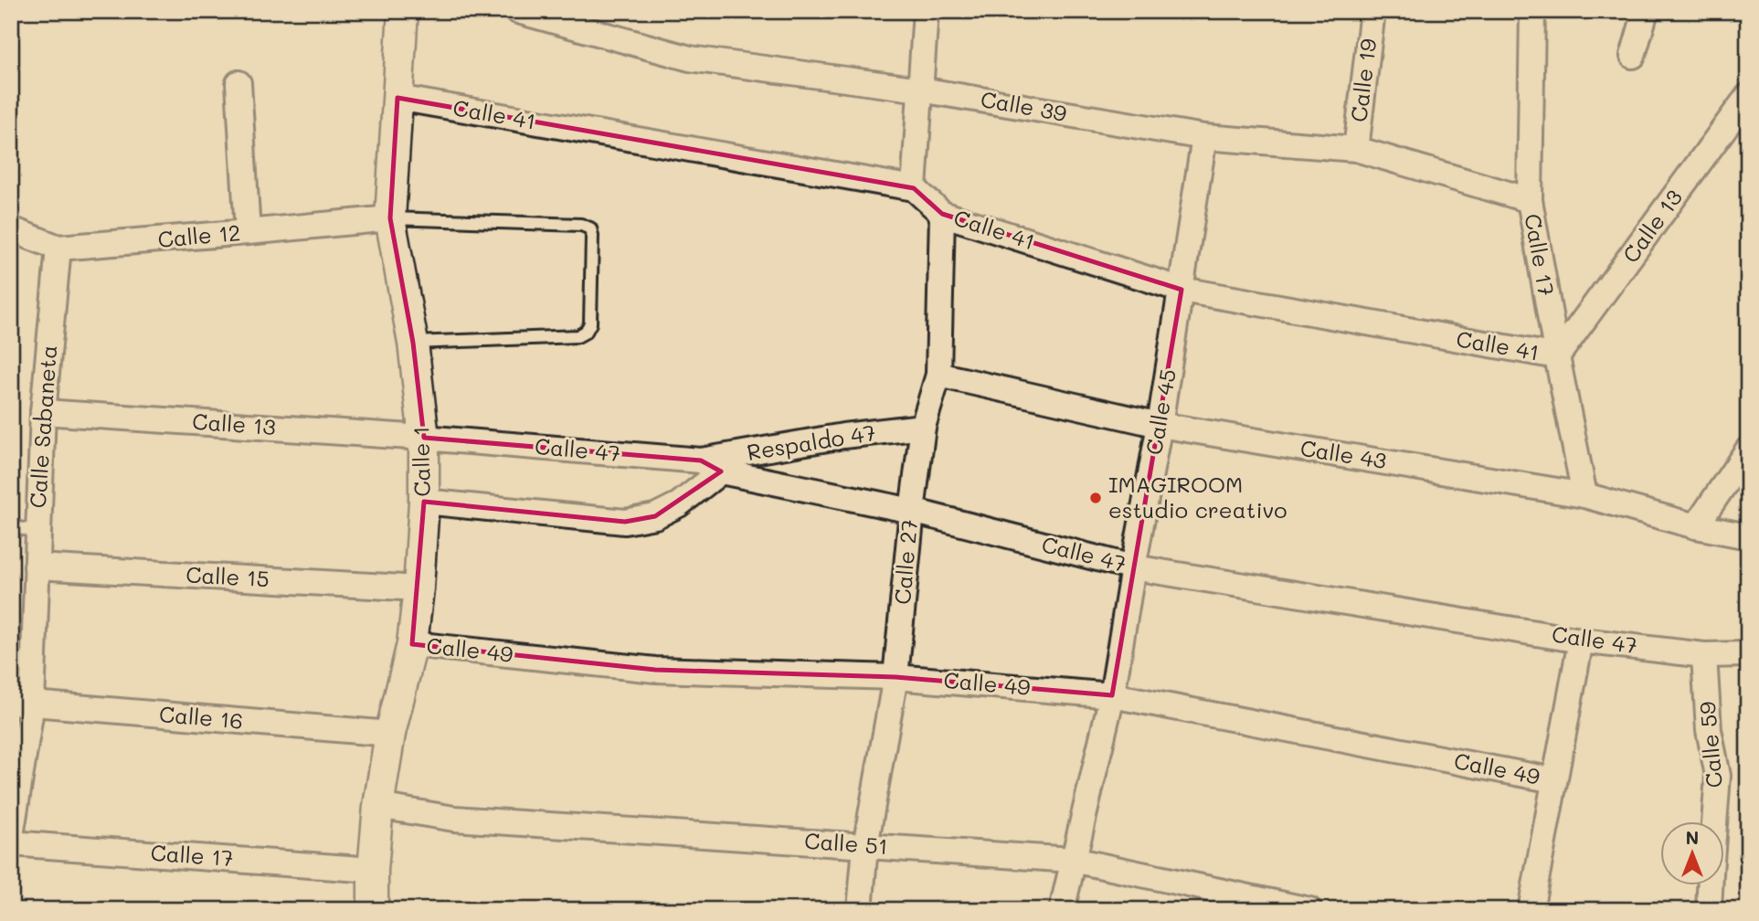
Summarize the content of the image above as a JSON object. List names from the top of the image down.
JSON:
{
  "streets": {
    "street": [
      "Calle 19",
      "Calle 39",
      "Calle 41",
      "Calle 13",
      "Calle 12",
      "Calle 17",
      "Calle 45",
      "Calle Sabaneta",
      "Respaldo 47",
      "Calle 47",
      "Calle 43",
      "Calle 1",
      "Calle 27",
      "Calle 15",
      "Calle 49",
      "Calle 16",
      "Calle 59",
      "Calle 51"
    ]
  },
  "crossings": [
    ["Calle 19", "Calle 39"],
    ["Calle 39", "Calle 17"],
    ["Calle 39", "Calle 45"],
    ["Calle 41", "Calle 13"],
    ["Calle 41", "Calle 17"],
    ["Calle 41", "Calle 45"],
    ["Calle 41", "Calle 1"],
    ["Calle 41", "Calle 27"],
    ["Calle 13", "Calle 17"],
    ["Calle 13", "Calle Sabaneta"],
    ["Calle 13", "Calle 47"],
    ["Calle 13", "Calle 1"],
    ["Calle 12", "Calle Sabaneta"],
    ["Calle 12", "Calle 1"],
    ["Calle 17", "Calle 43"],
    ["Calle 17", "Calle 1"],
    ["Calle 45", "Calle 47"],
    ["Calle 45", "Calle 43"],
    ["Calle 45", "Calle 49"],
    ["Calle 45", "Calle 51"],
    ["Calle Sabaneta", "Calle 15"],
    ["Calle Sabaneta", "Calle 16"],
    ["Respaldo 47", "Calle 47"],
    ["Respaldo 47", "Calle 27"],
    ["Calle 47", "Calle 1"],
    ["Calle 47", "Calle 27"],
    ["Calle 47", "Calle 59"],
    ["Calle 43", "Calle 27"],
    ["Calle 1", "Calle 15"],
    ["Calle 1", "Calle 49"],
    ["Calle 1", "Calle 16"],
    ["Calle 1", "Calle 51"],
    ["Calle 27", "Calle 49"],
    ["Calle 27", "Calle 51"]
  ],
  "places": ["IMAGIROOM estudio creativo"],
  "north": "top"
}
